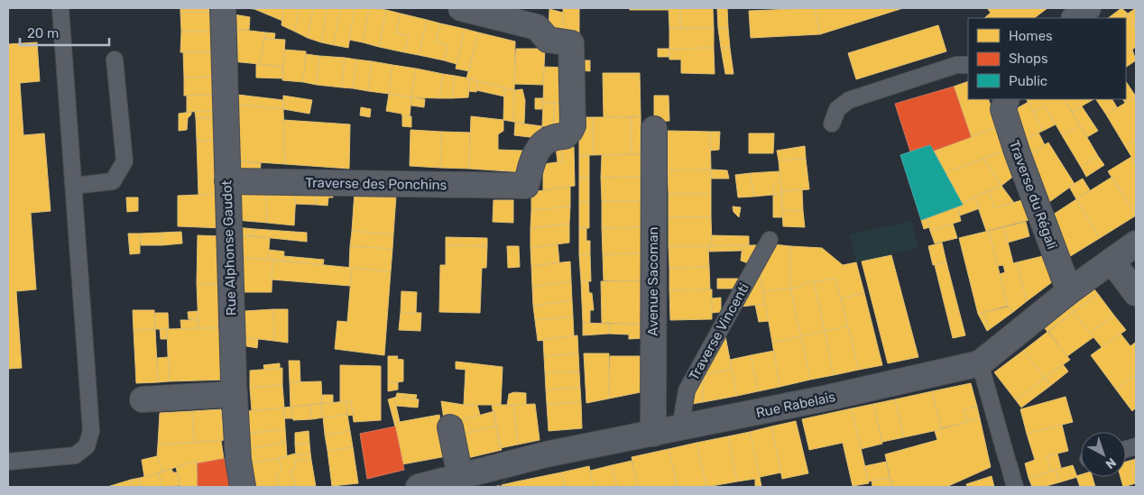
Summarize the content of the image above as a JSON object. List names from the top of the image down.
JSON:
{
  "streets": {
    "street": [
      "Traverse des Ponchins",
      "Traverse du Régali",
      "Rue Alphonse Gaudot",
      "Avenue Sacoman",
      "Rue Rabelais"
    ],
    "lane": ["Traverse Vincenti"]
  },
  "crossings": [
    ["Traverse des Ponchins", "Rue Alphonse Gaudot"],
    ["Traverse du Régali", "Rue Rabelais"],
    ["Avenue Sacoman", "Rue Rabelais"],
    ["Traverse Vincenti", "Rue Rabelais"]
  ],
  "legend": ["Homes", "Shops", "Public"],
  "scale_bar": "20 m",
  "north": "bottom right"
}
